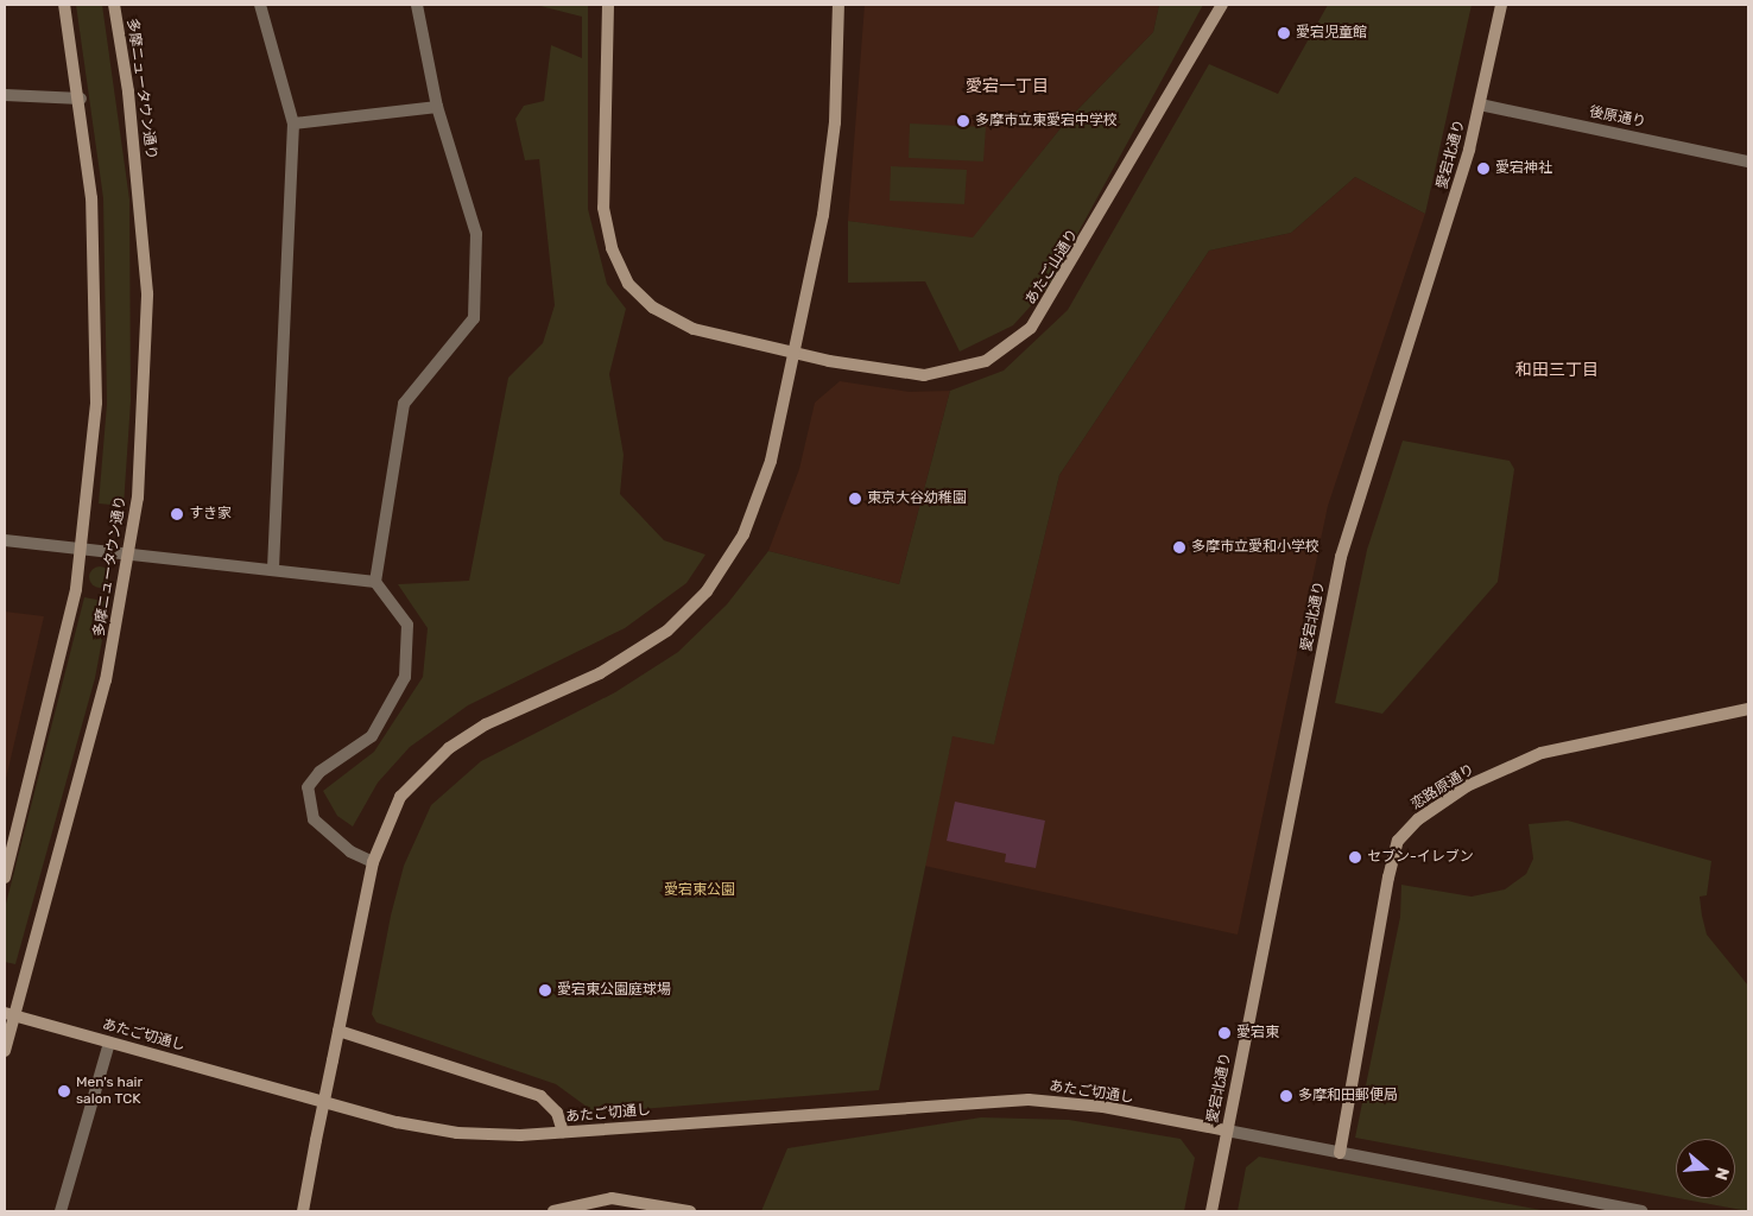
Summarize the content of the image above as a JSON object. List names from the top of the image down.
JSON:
{
  "streets": {
    "street": [
      "多摩ニュータウン通り",
      "後原通り",
      "愛宕北通り",
      "あたご山通り",
      "恋路原通り",
      "あたご切通し"
    ]
  },
  "crossings": [
    ["多摩ニュータウン通り", "あたご切通し"],
    ["後原通り", "愛宕北通り"],
    ["愛宕北通り", "あたご切通し"]
  ],
  "districts": ["愛宕一丁目", "和田三丁目"],
  "parks": ["愛宕東公園"],
  "places": [
    "愛宕児童館",
    "多摩市立東愛宕中学校",
    "愛宕神社",
    "東京大谷幼稚園",
    "すき家",
    "多摩市立愛和小学校",
    "セブン-イレブン",
    "愛宕東公園庭球場",
    "愛宕東",
    "Men's hair salon TCK",
    "多摩和田郵便局"
  ],
  "north": "right"
}
